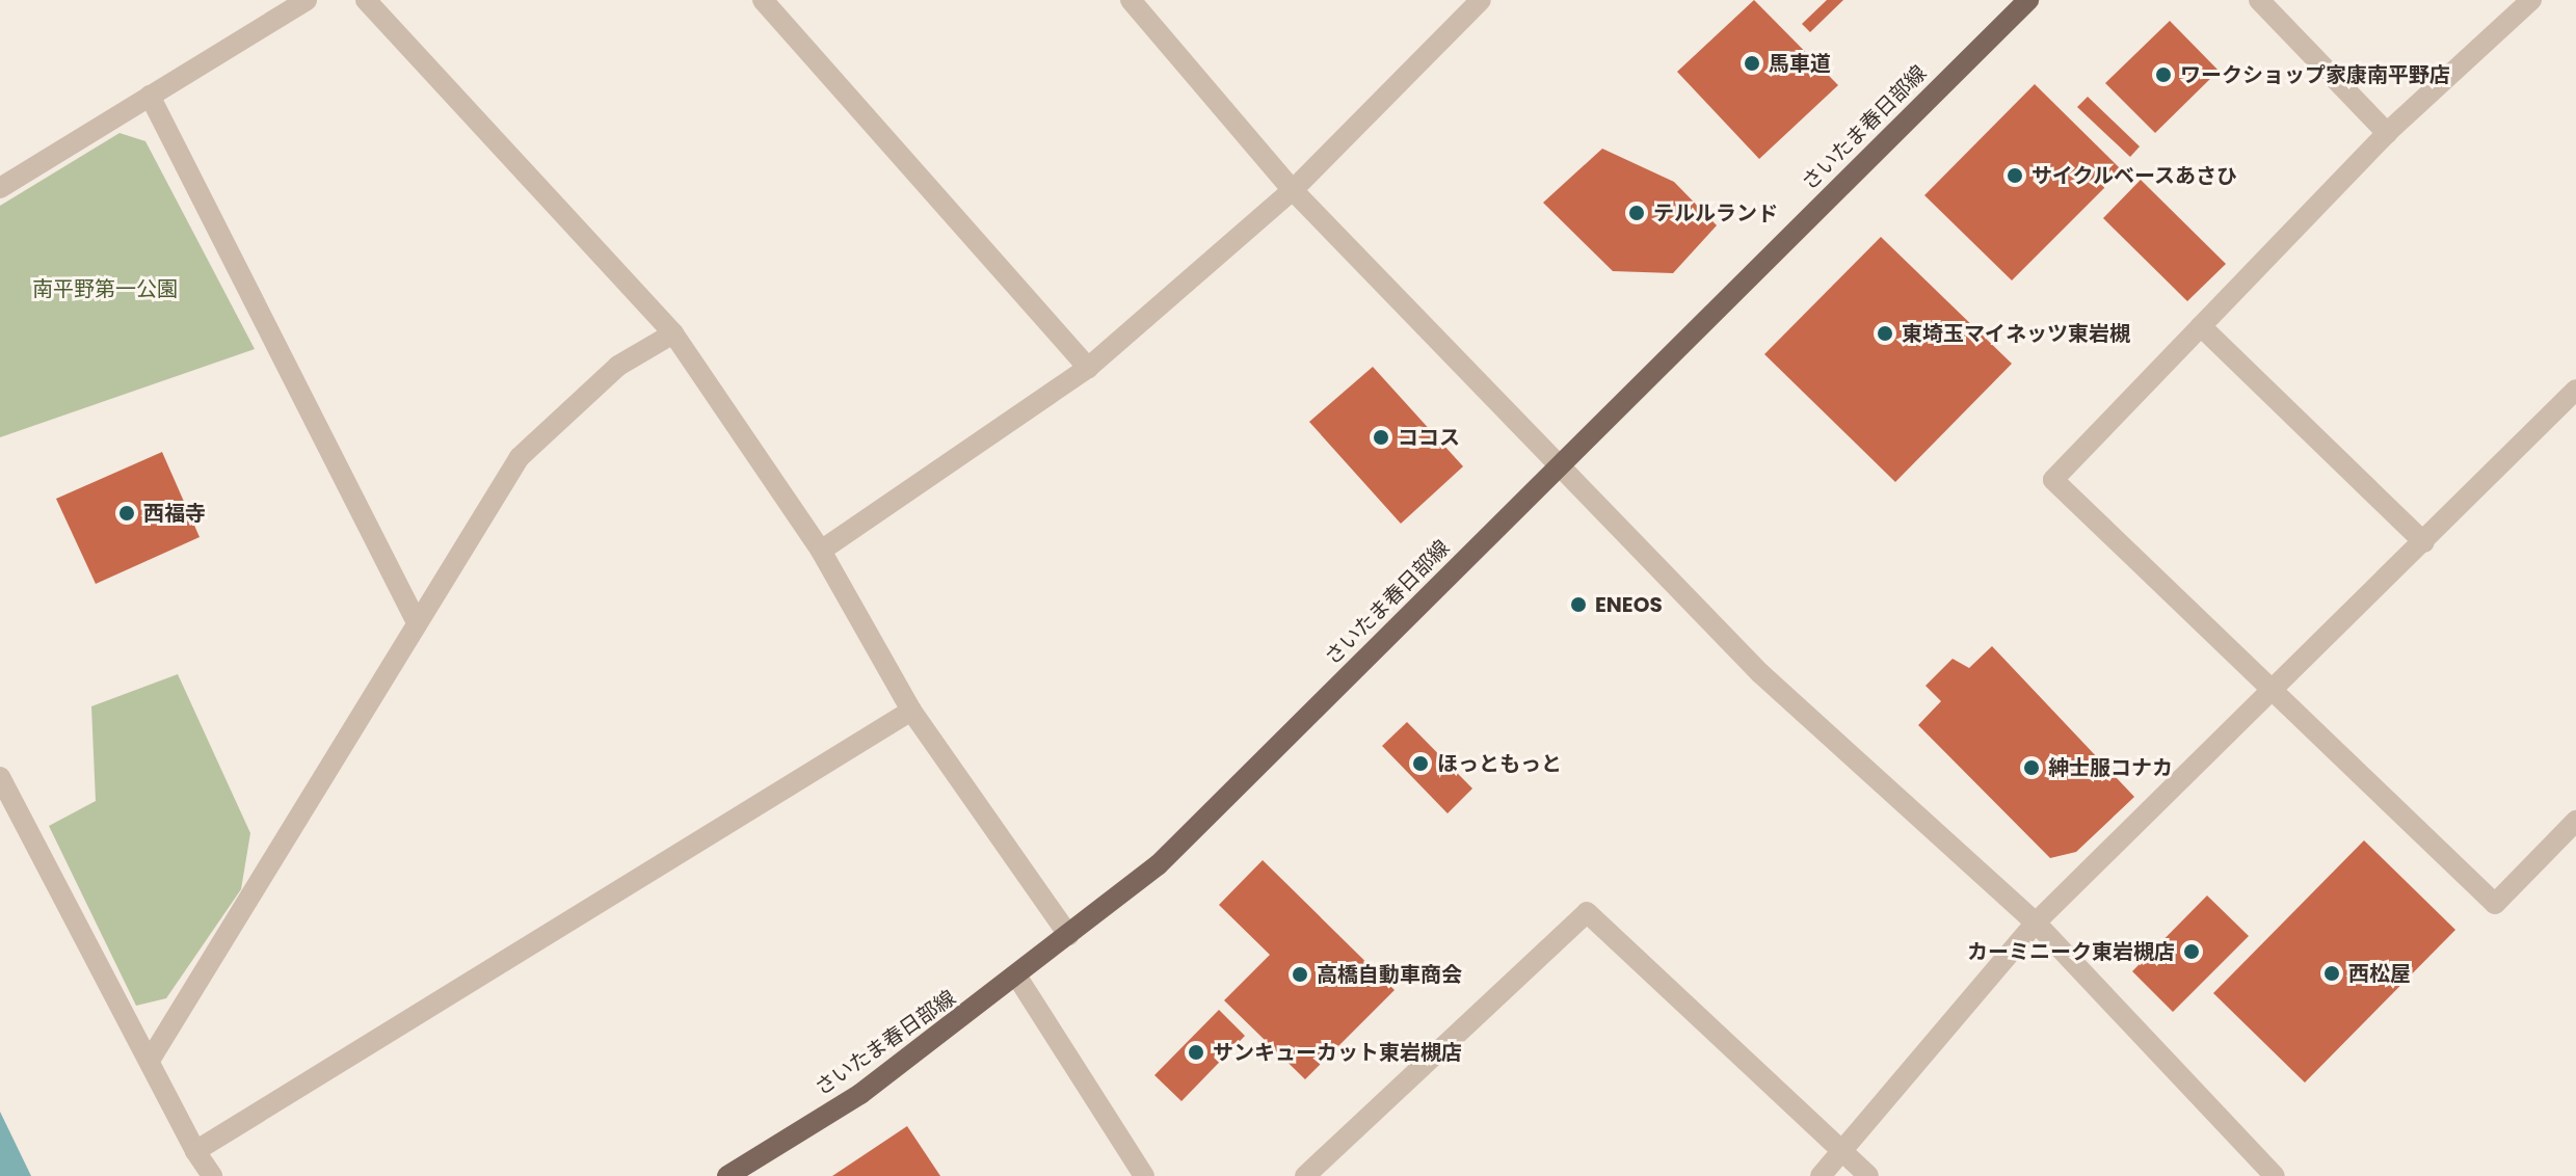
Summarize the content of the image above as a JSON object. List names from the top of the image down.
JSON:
{
  "streets": {
    "main road": ["さいたま春日部線"]
  },
  "parks": ["南平野第一公園"],
  "places": [
    "馬車道",
    "ワークショップ家康南平野店",
    "サイクルベースあさひ",
    "テルルランド",
    "東埼玉マイネッツ東岩槻",
    "ココス",
    "西福寺",
    "ENEOS",
    "ほっともっと",
    "紳士服コナカ",
    "カーミニーク東岩槻店",
    "西松屋",
    "高橋自動車商会",
    "サンキューカット東岩槻店"
  ]
}
